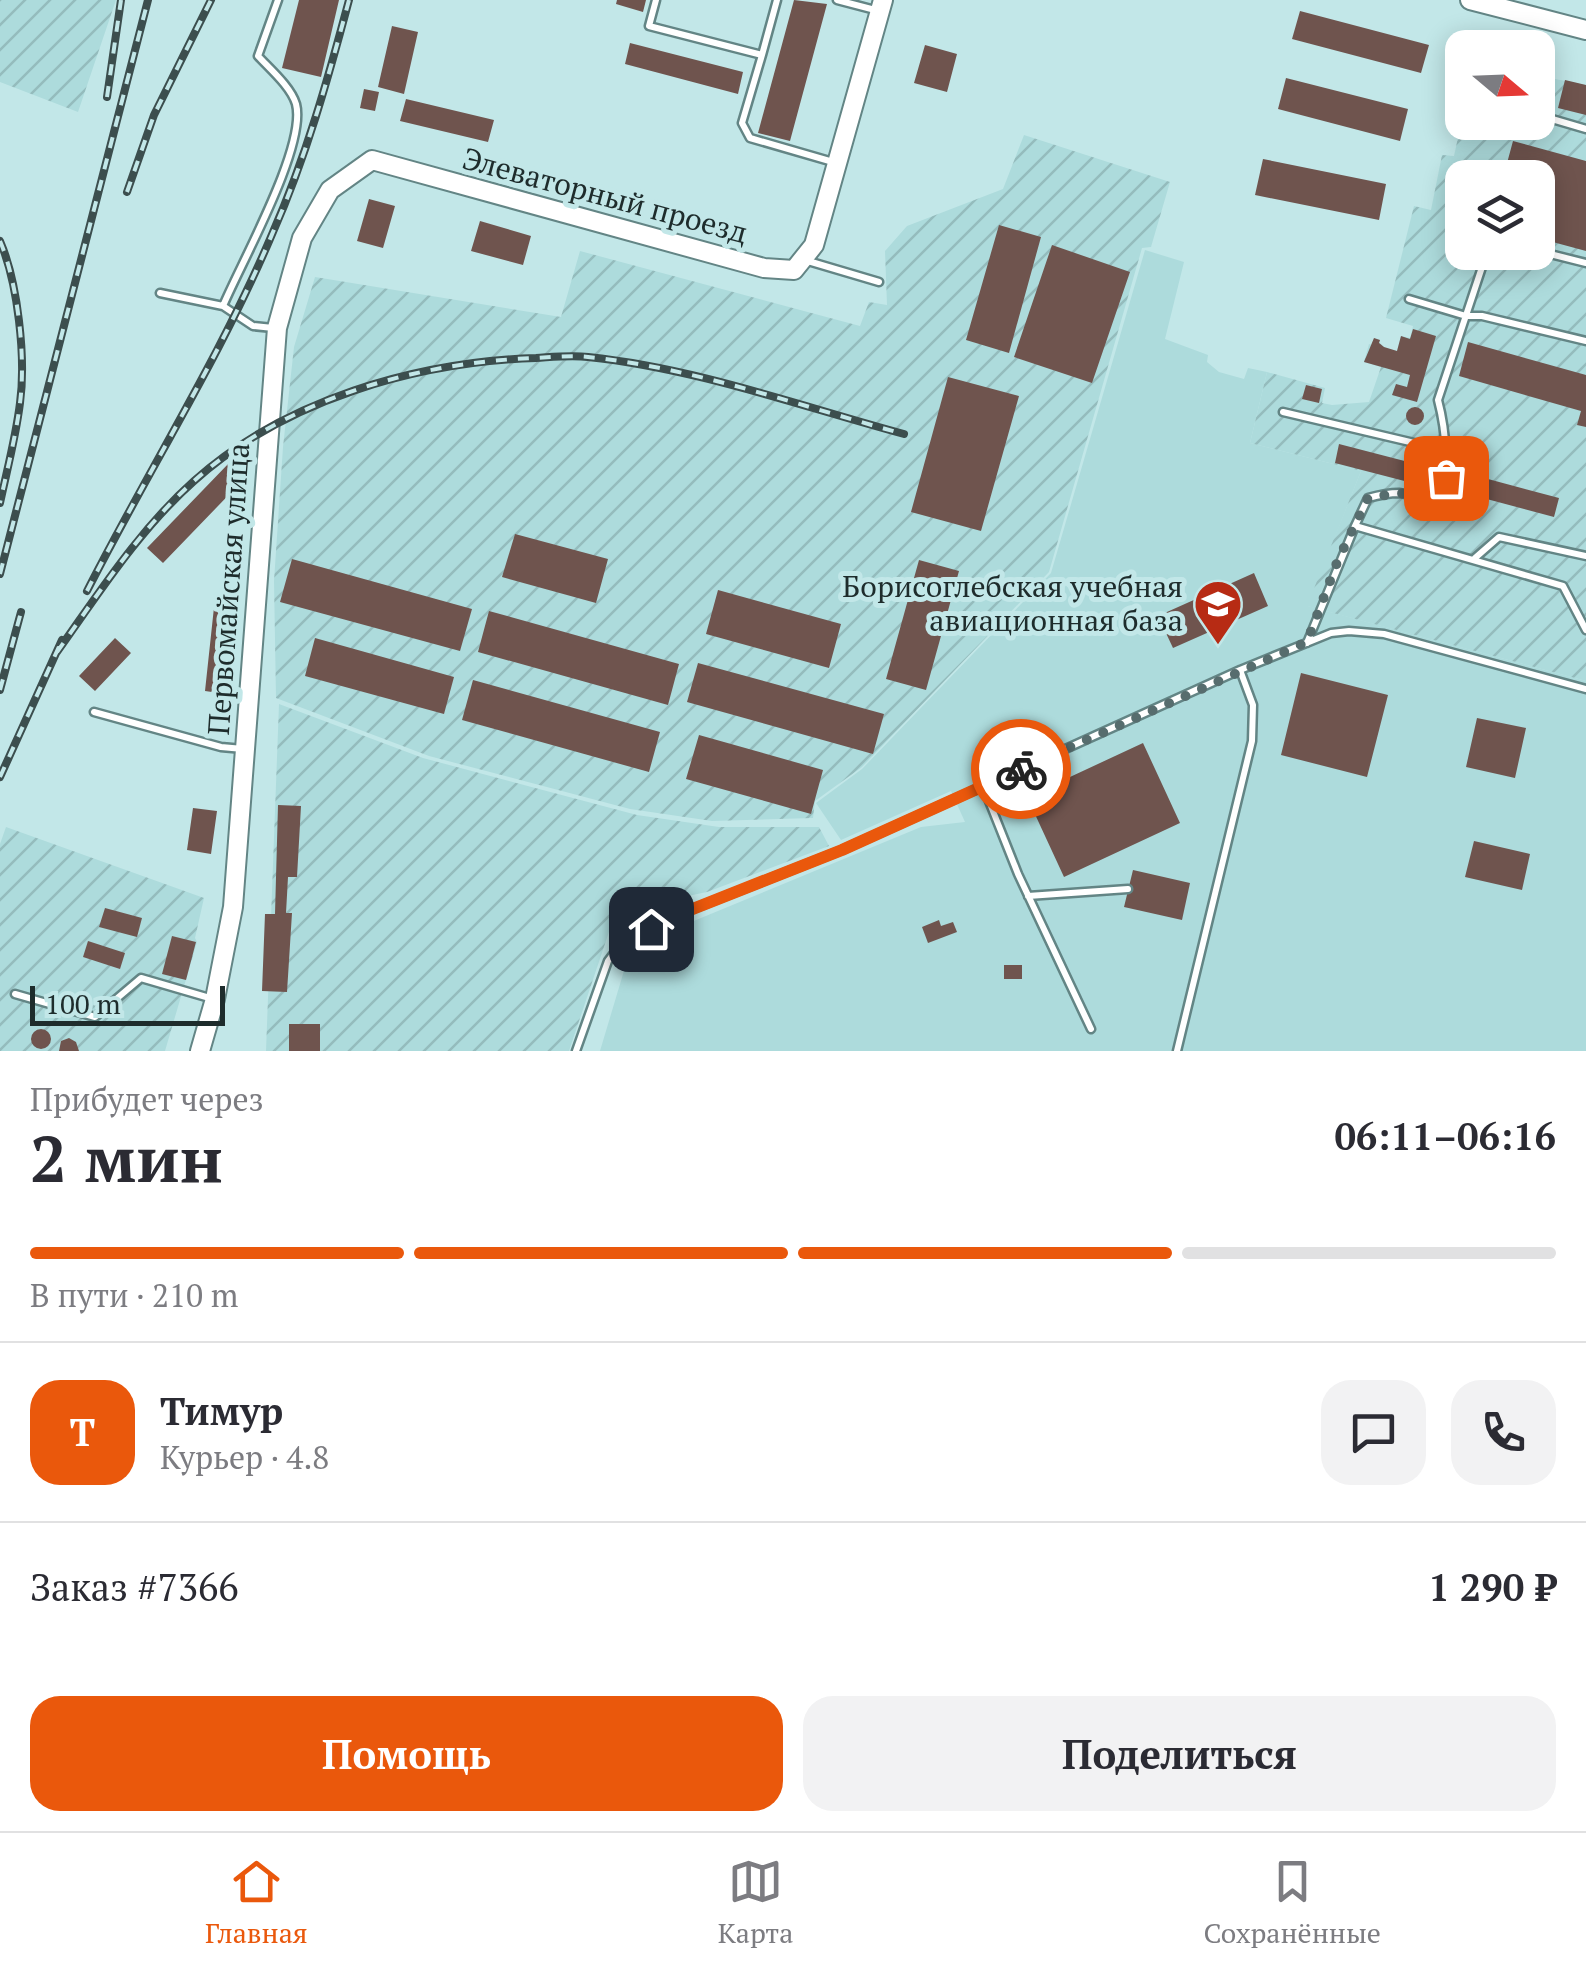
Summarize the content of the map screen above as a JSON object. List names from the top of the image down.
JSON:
{
  "streets": {
    "street": ["Элеваторный проезд", "Первомайская улица"]
  },
  "crossings": [
    ["Элеваторный проезд", "Первомайская улица"]
  ],
  "places": {
    "school or university": ["Борисоглебская учебная авиационная база"]
  },
  "scale_bar": "100 m",
  "north": "right",
  "page": {
    "scale": "100 m",
    "heading": ["2 мин", "Прибудет через", "06:11–06:16"],
    "panel": [
      "Тимур",
      "Курьер · 4.8",
      "Заказ #7366",
      "1 290 ₽"
    ],
    "bar": "В пути · 210 m",
    "round": "Т",
    "buttons": ["Помощь", "Поделиться"],
    "tabs": ["Главная", "Карта", "Сохранённые"]
  }
}
